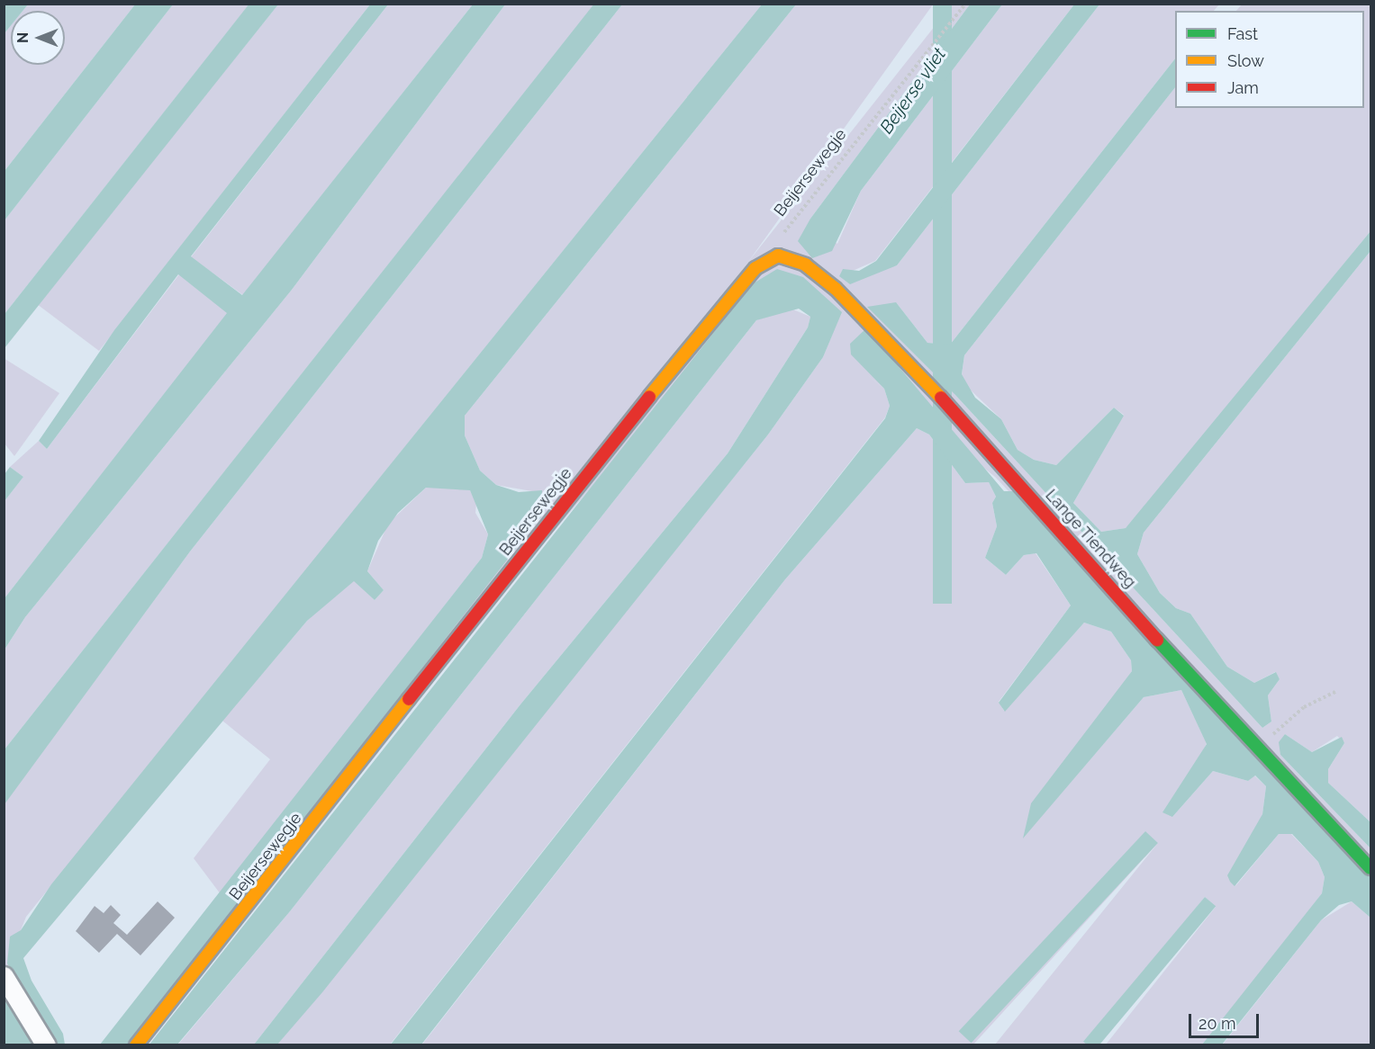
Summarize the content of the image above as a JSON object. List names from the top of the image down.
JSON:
{
  "streets": {
    "street": ["Beijersewegje", "Lange Tiendweg"]
  },
  "crossings": [
    ["Beijersewegje", "Lange Tiendweg"]
  ],
  "water": ["Beijerse vliet"],
  "legend": ["Fast", "Slow", "Jam"],
  "scale_bar": "20 m",
  "north": "left"
}
